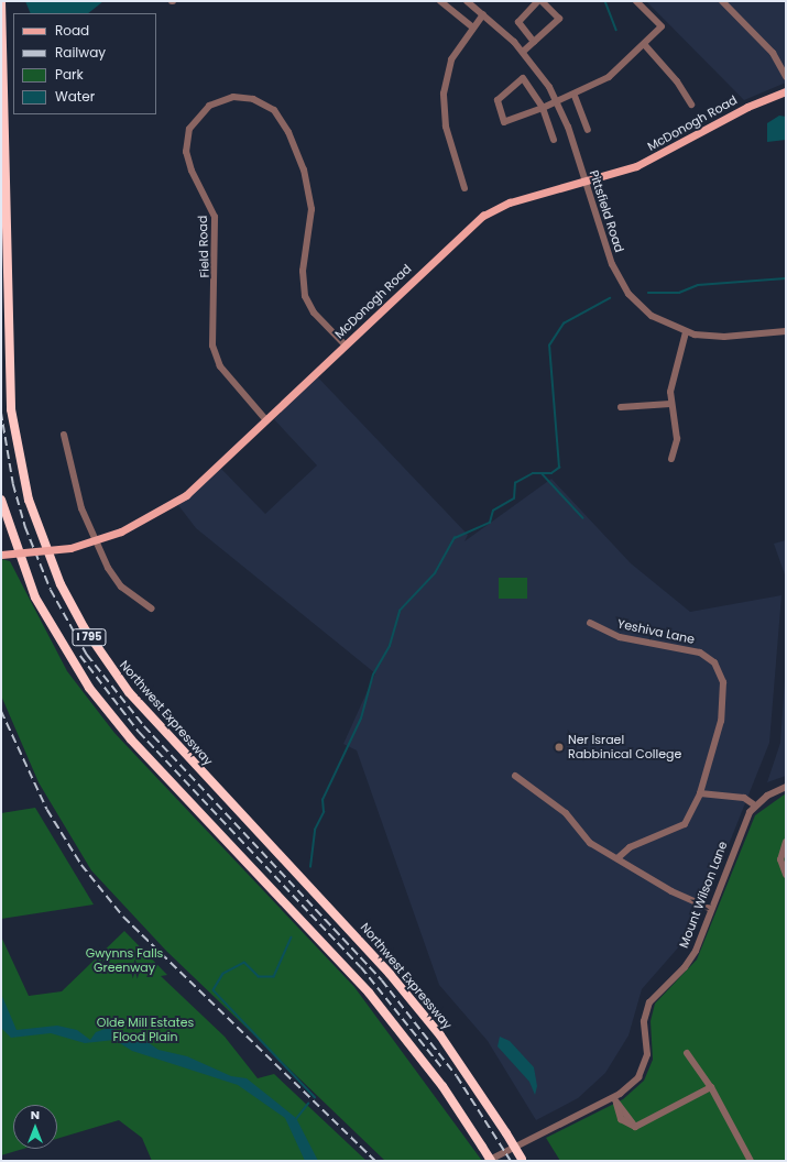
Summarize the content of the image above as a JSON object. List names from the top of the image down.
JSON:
{
  "streets": {
    "highway": ["I 795", "Northwest Expressway"],
    "main road": ["McDonogh Road"],
    "street": [
      "Pittsfield Road",
      "Field Road",
      "Yeshiva Lane",
      "Mount Wilson Lane"
    ]
  },
  "crossings": [
    ["McDonogh Road", "Pittsfield Road"],
    ["McDonogh Road", "Field Road"]
  ],
  "parks": ["Gwynns Falls Greenway", "Olde Mill Estates Flood Plain"],
  "places": ["Ner Israel Rabbinical College"],
  "legend": [
    "Road",
    "Railway",
    "Park",
    "Water"
  ],
  "north": "top"
}
